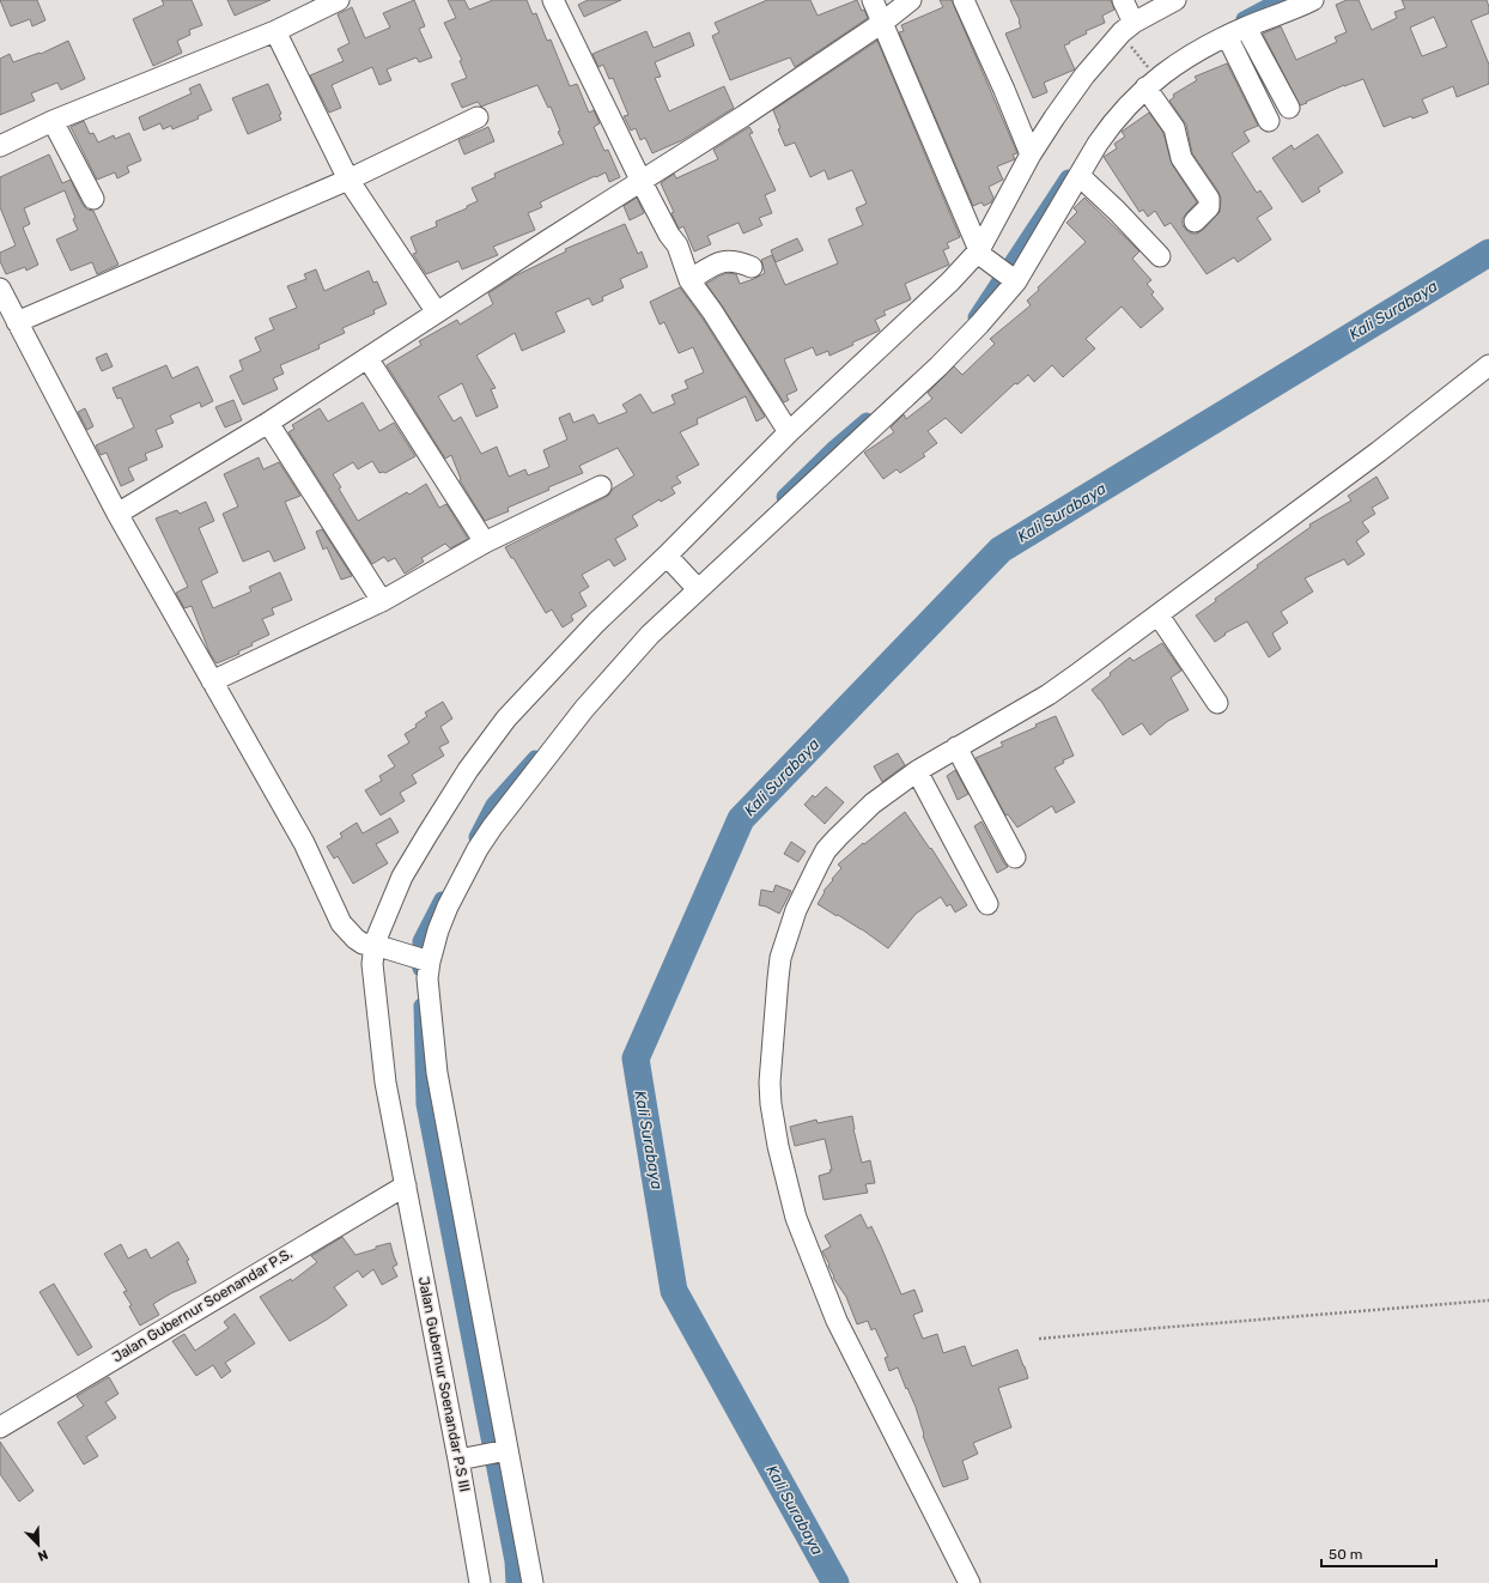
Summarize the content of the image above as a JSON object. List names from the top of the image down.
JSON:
{
  "streets": {
    "street": ["Jalan Gubernur Soenandar P.S.", "Jalan Gubernur Soenandar P.S III"]
  },
  "crossings": [
    ["Jalan Gubernur Soenandar P.S.", "Jalan Gubernur Soenandar P.S III"]
  ],
  "water": ["Kali Surabaya"],
  "scale_bar": "50 m",
  "north": "bottom right"
}
